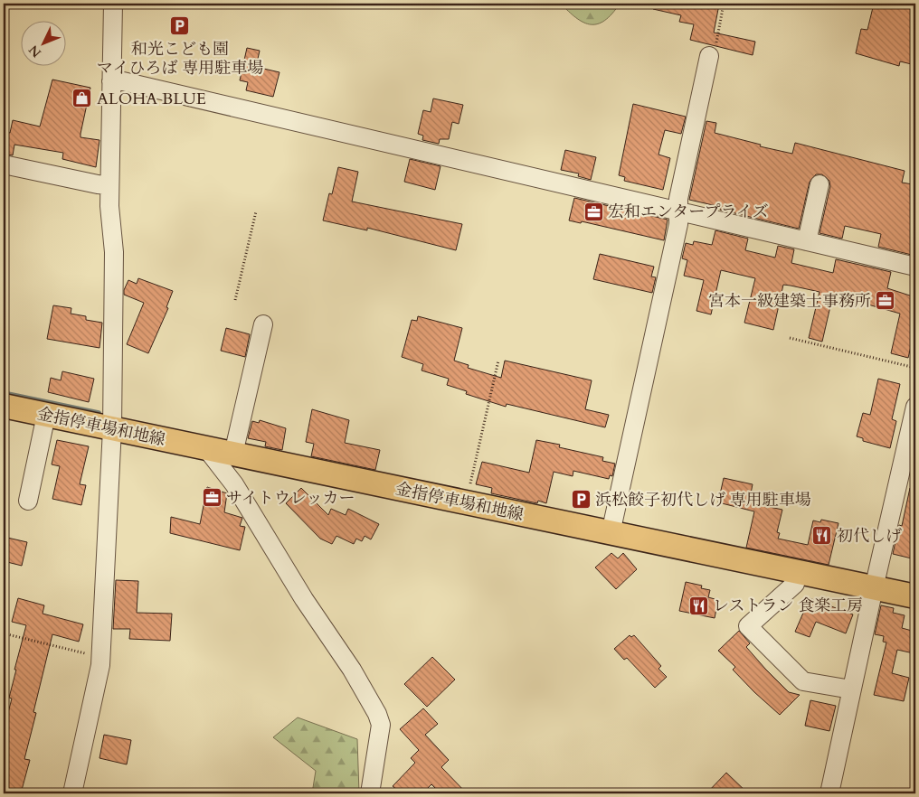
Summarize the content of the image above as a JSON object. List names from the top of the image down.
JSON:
{
  "streets": {
    "main road": ["金指停車場和地線"]
  },
  "places": {
    "parking": ["和光こども園 マイひろば 専用駐車場", "浜松餃子初代しげ 専用駐車場"],
    "shop": ["ALOHA BLUE"],
    "office": ["宏和エンタープライズ", "宮本一級建築士事務所", "サイトウレッカー"],
    "restaurant": ["初代しげ", "レストラン 食楽工房"]
  },
  "north": "bottom left"
}
